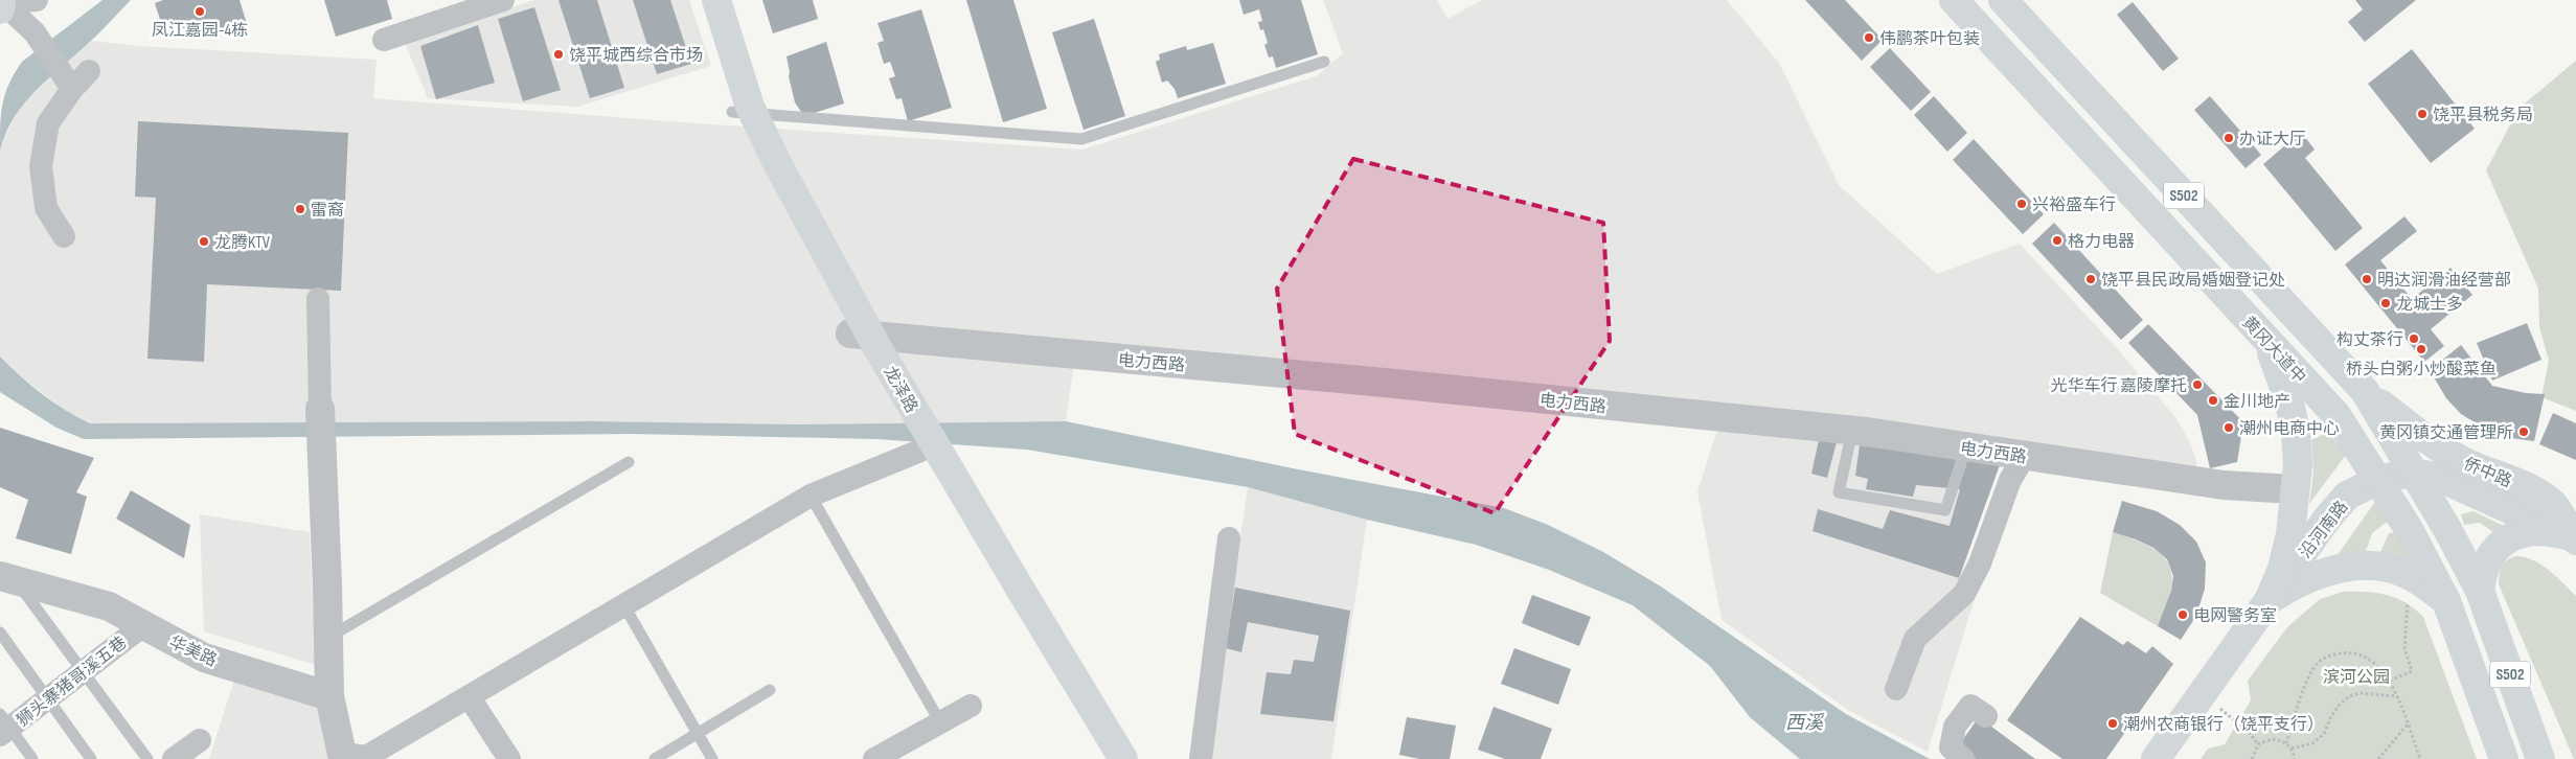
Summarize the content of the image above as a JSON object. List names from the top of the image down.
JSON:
{
  "streets": {
    "main road": [
      "S502",
      "黄冈大道中",
      "龙泽路",
      "侨中路",
      "沿河南路"
    ],
    "street": ["电力西路", "华美路", "狮头寨猪哥溪五巷"]
  },
  "crossings": [
    ["S502", "侨中路"],
    ["S502", "沿河南路"],
    ["黄冈大道中", "沿河南路"],
    ["电力西路", "龙泽路"],
    ["侨中路", "沿河南路"],
    ["华美路", "狮头寨猪哥溪五巷"]
  ],
  "water": ["西溪"],
  "parks": ["滨河公园"],
  "places": [
    "凤江嘉园-4栋",
    "伟鹏茶叶包装",
    "饶平城西综合市场",
    "饶平县税务局",
    "办证大厅",
    "兴裕盛车行",
    "雷裔",
    "格力电器",
    "龙腾KTV",
    "饶平县民政局婚姻登记处",
    "明达润滑油经营部",
    "龙城士多",
    "构丈茶行",
    "桥头白粥小炒酸菜鱼",
    "光华车行 嘉陵摩托",
    "金川地产",
    "潮州电商中心",
    "黄冈镇交通管理所",
    "电网警务室",
    "潮州农商银行（饶平支行）"
  ]
}
